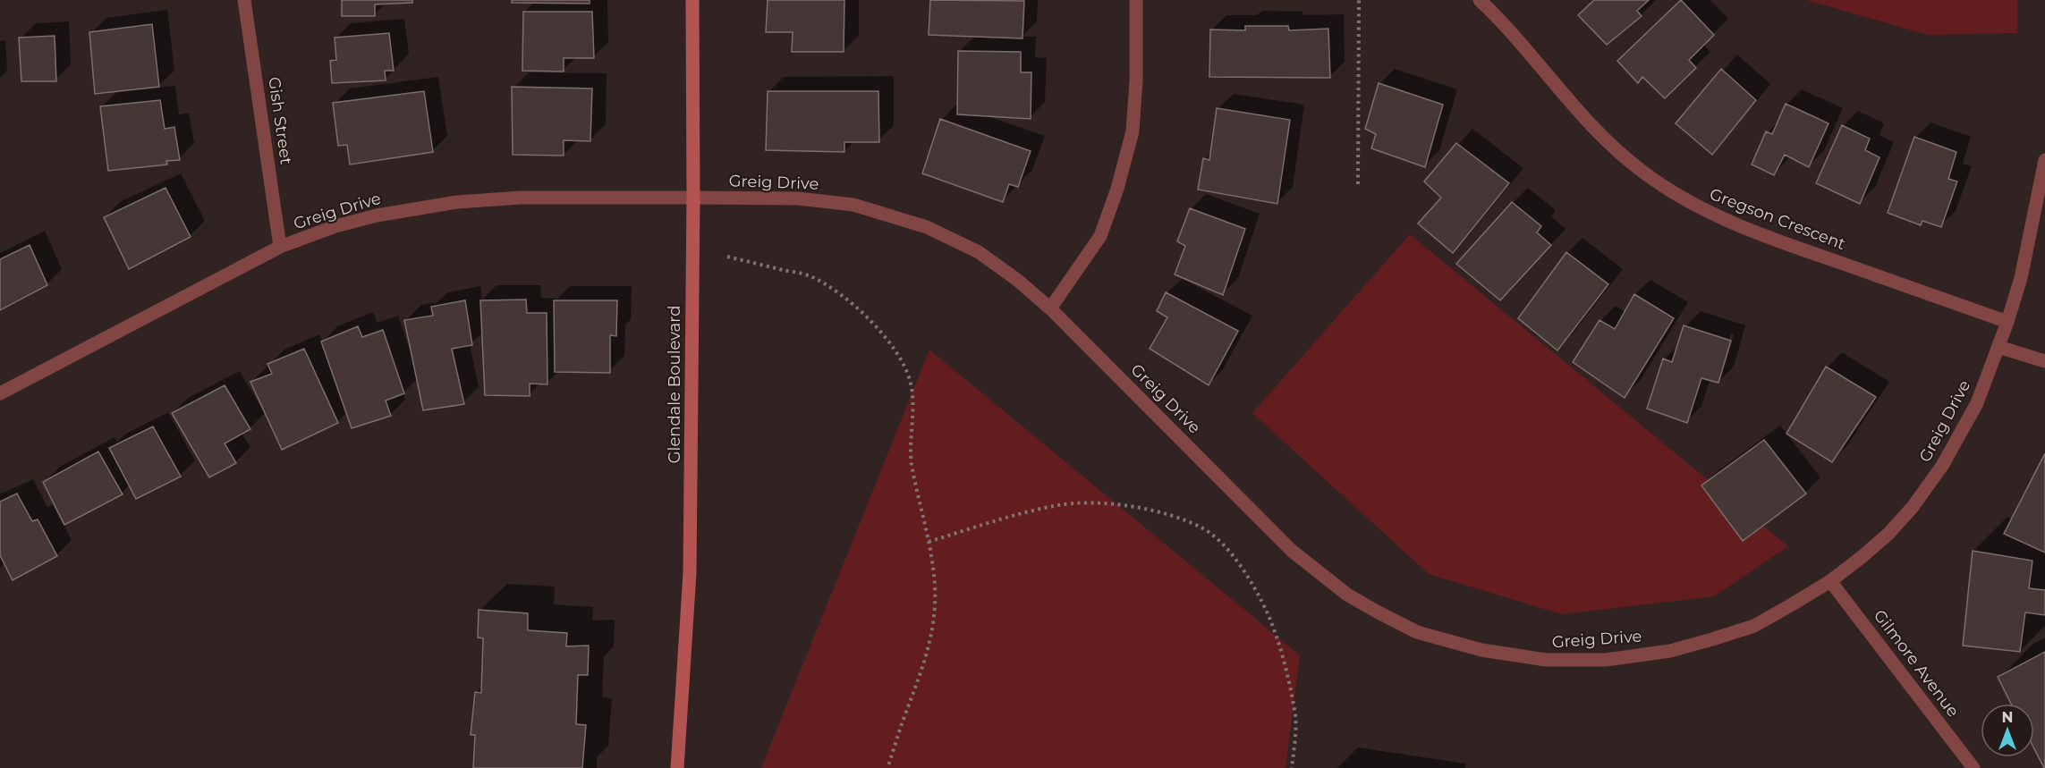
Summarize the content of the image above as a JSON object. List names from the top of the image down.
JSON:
{
  "streets": {
    "street": [
      "Gish Street",
      "Greig Drive",
      "Gregson Crescent",
      "Glendale Boulevard",
      "Gilmore Avenue"
    ]
  },
  "crossings": [
    ["Gish Street", "Greig Drive"],
    ["Greig Drive", "Gregson Crescent"],
    ["Greig Drive", "Glendale Boulevard"],
    ["Greig Drive", "Gilmore Avenue"]
  ],
  "north": "top"
}
